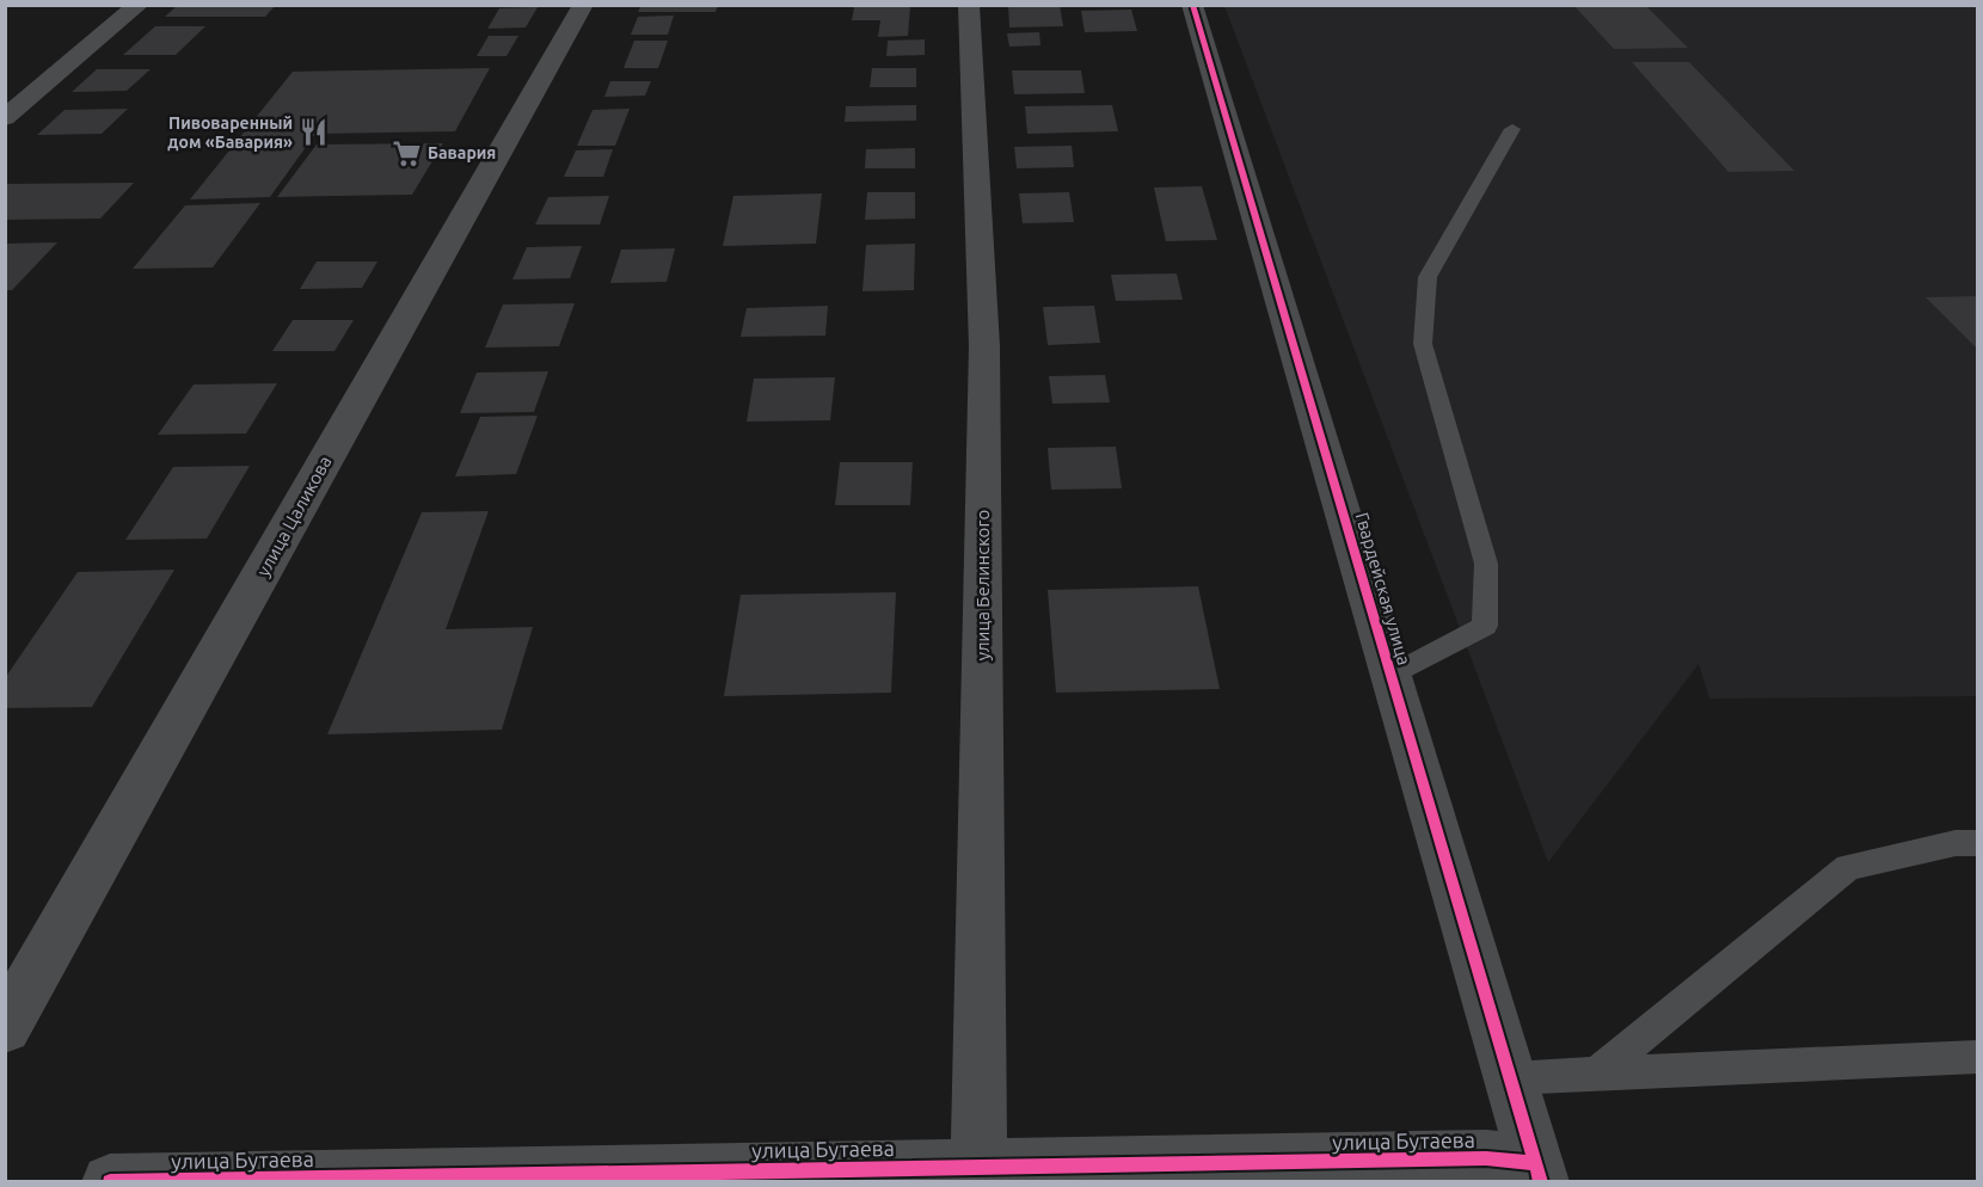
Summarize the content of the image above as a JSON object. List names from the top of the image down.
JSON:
{
  "streets": {
    "street": [
      "улица Цаликова",
      "улица Белинского",
      "Гвардейская улица",
      "улица Бутаева"
    ]
  },
  "crossings": [
    ["улица Белинского", "улица Бутаева"],
    ["Гвардейская улица", "улица Бутаева"]
  ],
  "places": {
    "restaurant": ["Пивоваренный дом «Бавария»"],
    "supermarket": ["Бавария"]
  }
}
